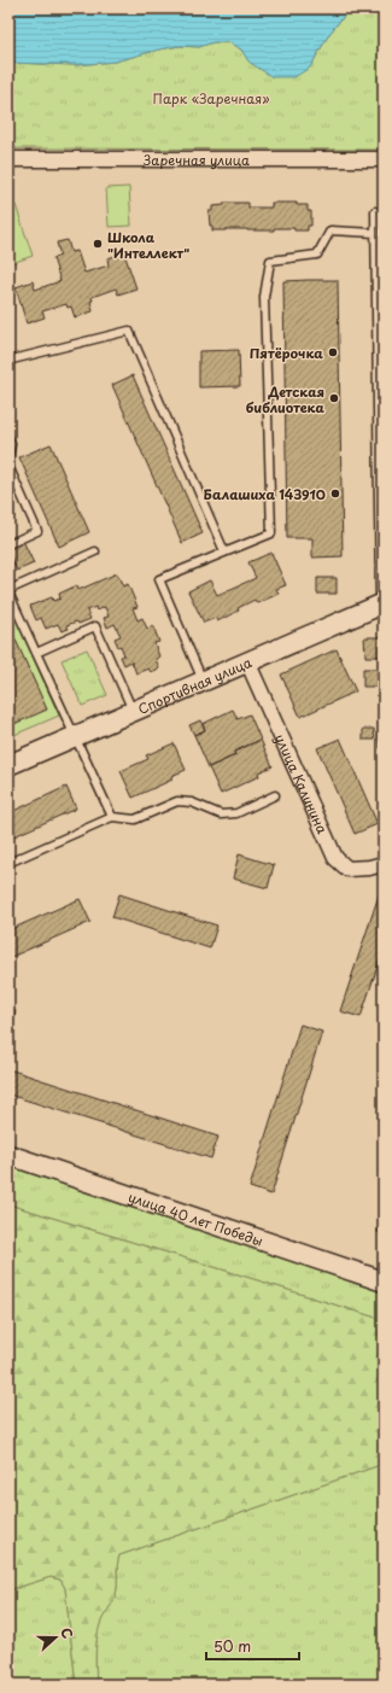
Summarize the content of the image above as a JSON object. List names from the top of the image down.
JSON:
{
  "streets": {
    "main road": ["Спортивная улица", "улица 40 лет Победы"],
    "street": ["Заречная улица", "улица Калинина"]
  },
  "crossings": [
    ["Спортивная улица", "улица Калинина"]
  ],
  "parks": ["Парк «Заречная»"],
  "places": [
    "Школа \"Интеллект\"",
    "Пятёрочка",
    "Детская библиотека",
    "Балашиха 143910"
  ],
  "scale_bar": "50 m",
  "north": "right"
}
